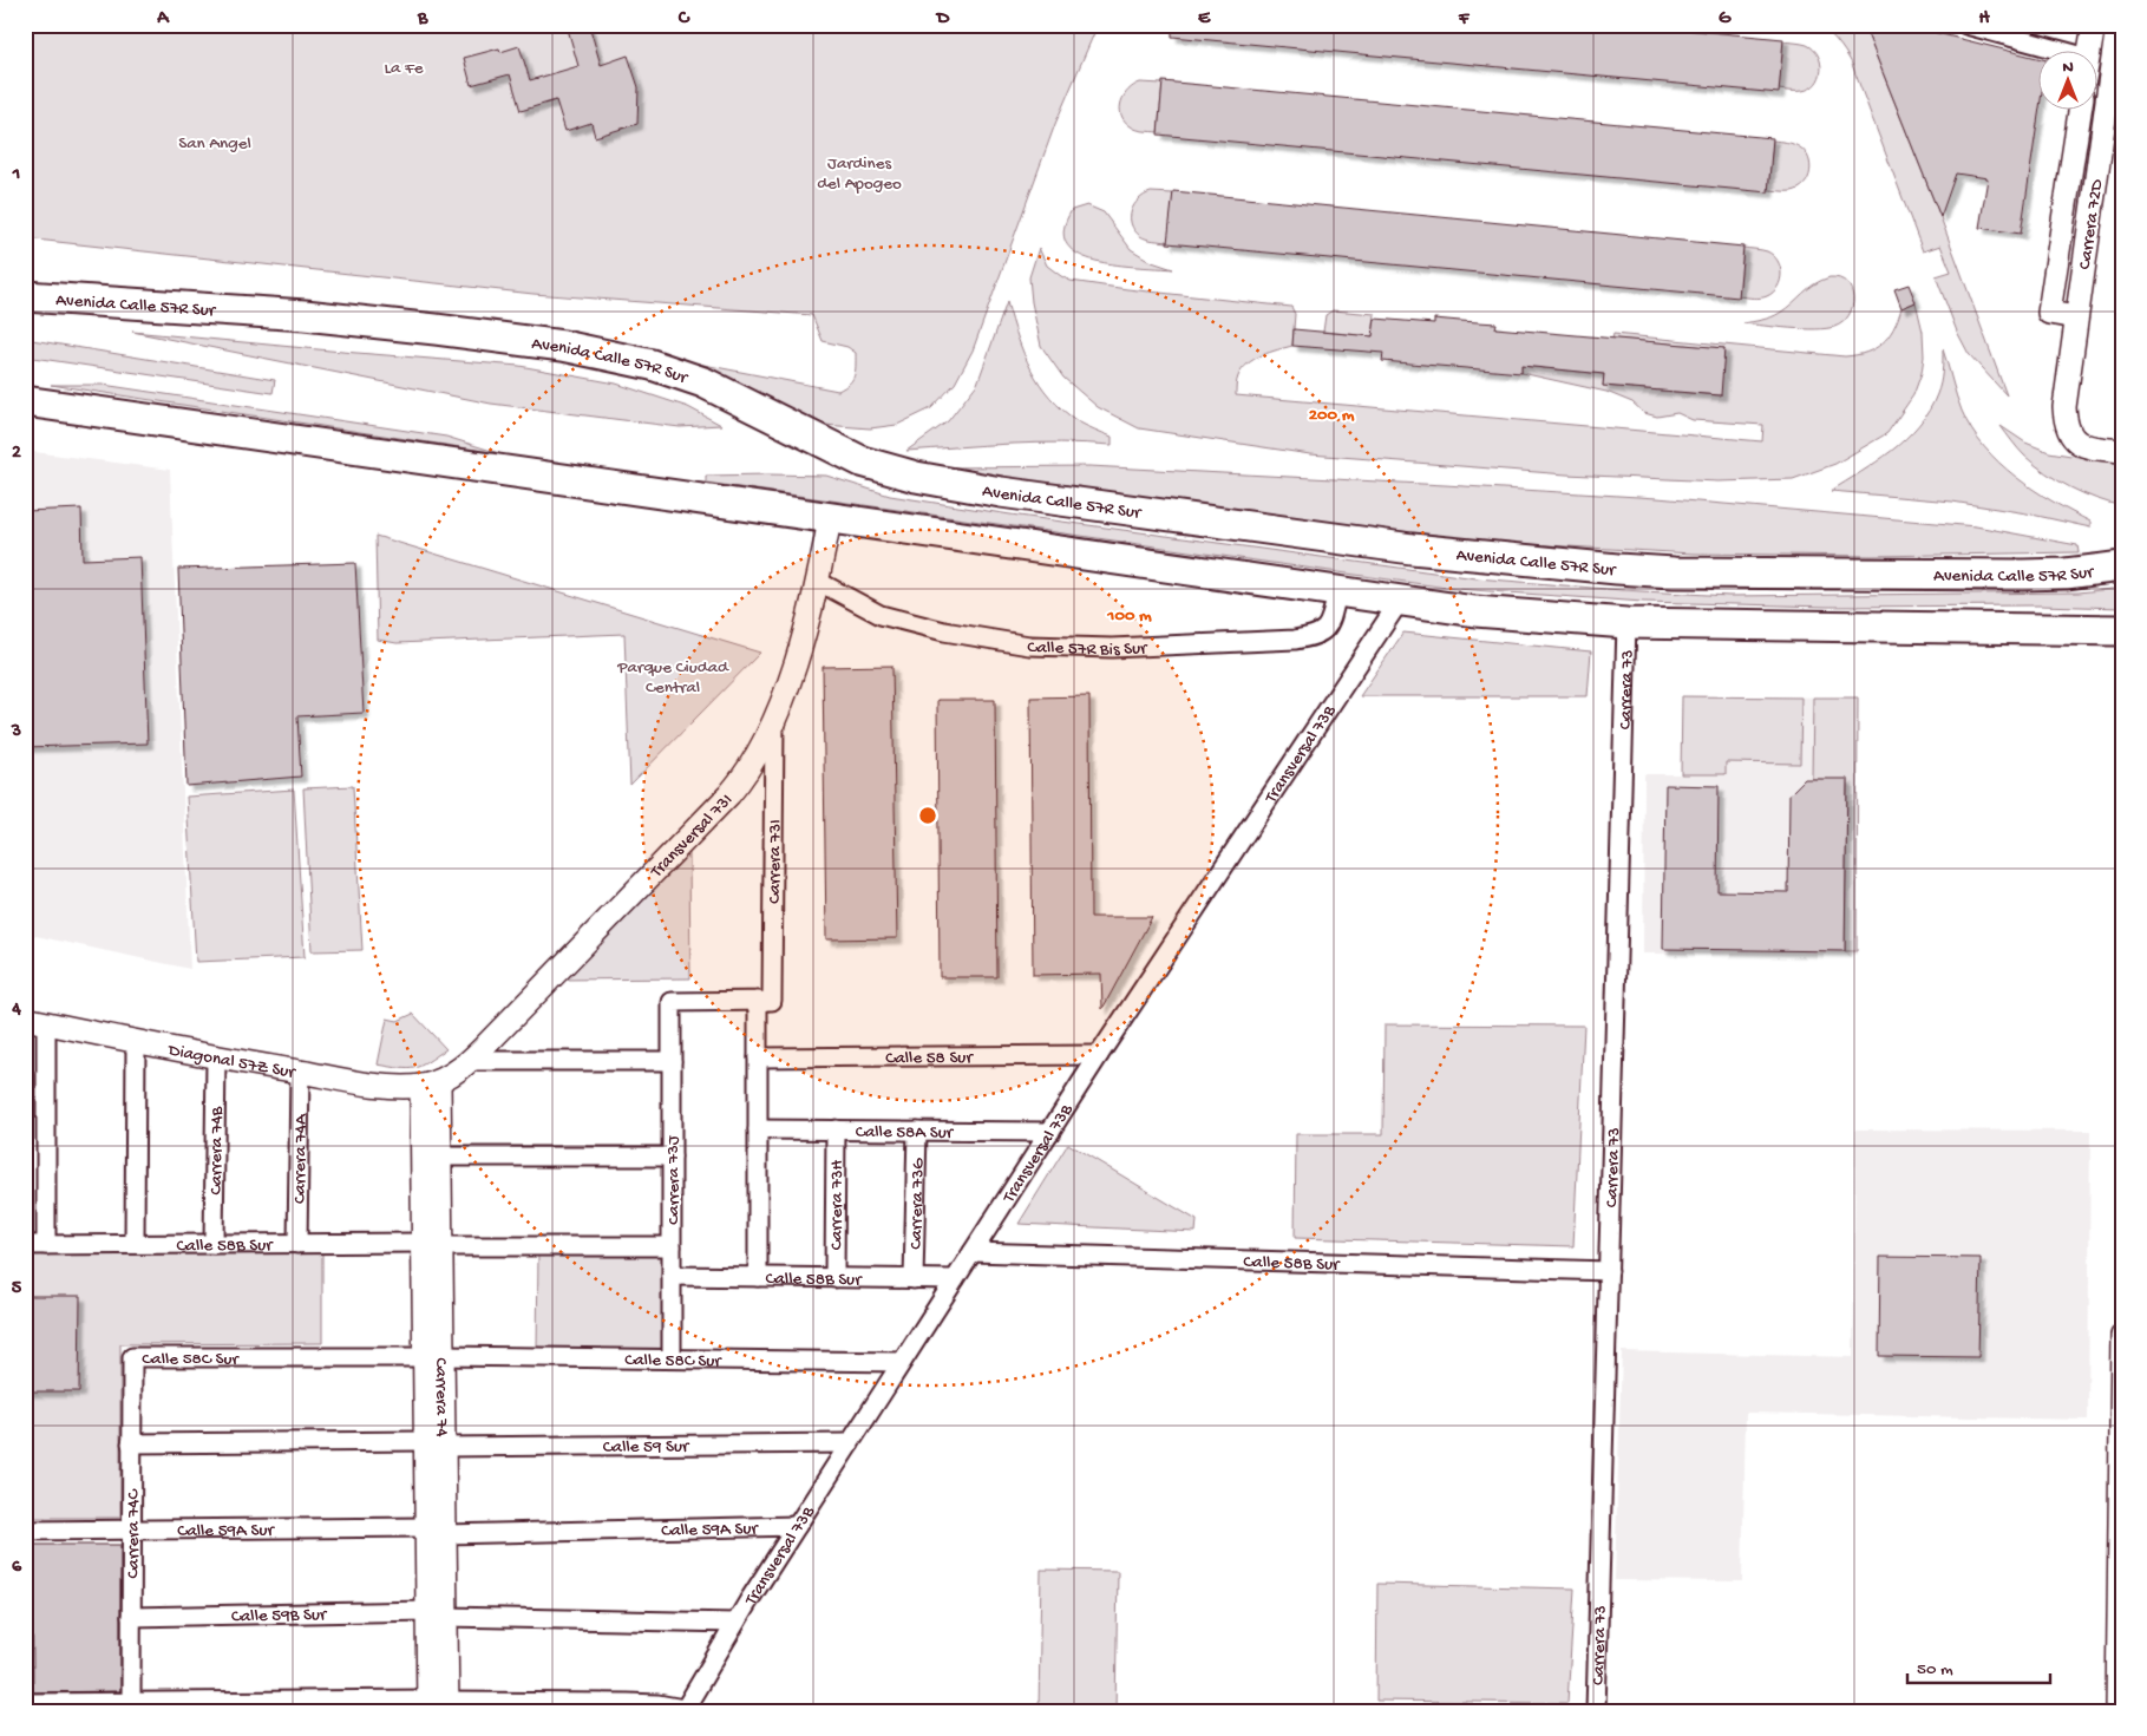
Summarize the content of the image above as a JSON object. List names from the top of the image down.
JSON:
{
  "streets": {
    "highway": ["Avenida Calle 57R Sur"],
    "street": [
      "Carrera 72D",
      "Calle 57R Bis Sur",
      "Carrera 73",
      "Transversal 73B",
      "Transversal 73I",
      "Carrera 73I",
      "Calle 58 Sur",
      "Diagonal 57Z Sur",
      "Calle 58A Sur",
      "Carrera 74B",
      "Carrera 74A",
      "Carrera 73J",
      "Carrera 73H",
      "Carrera 73G",
      "Calle 58B Sur",
      "Calle 58C Sur",
      "Carrera 74",
      "Calle 59 Sur",
      "Calle 59A Sur",
      "Carrera 74C",
      "Calle 59B Sur"
    ]
  },
  "crossings": [
    ["Calle 57R Bis Sur", "Transversal 73I"],
    ["Carrera 73", "Calle 58B Sur"],
    ["Transversal 73B", "Calle 58 Sur"],
    ["Transversal 73B", "Calle 58A Sur"],
    ["Transversal 73B", "Calle 58B Sur"],
    ["Transversal 73B", "Calle 58C Sur"],
    ["Transversal 73B", "Calle 59 Sur"],
    ["Transversal 73B", "Calle 59A Sur"],
    ["Transversal 73B", "Calle 59B Sur"],
    ["Transversal 73I", "Carrera 73I"],
    ["Transversal 73I", "Diagonal 57Z Sur"],
    ["Transversal 73I", "Carrera 74"],
    ["Carrera 73I", "Calle 58 Sur"],
    ["Carrera 73I", "Calle 58A Sur"],
    ["Carrera 73I", "Carrera 73J"],
    ["Carrera 73I", "Calle 58B Sur"],
    ["Diagonal 57Z Sur", "Carrera 74B"],
    ["Diagonal 57Z Sur", "Carrera 74A"],
    ["Diagonal 57Z Sur", "Carrera 74"],
    ["Calle 58A Sur", "Carrera 73H"],
    ["Calle 58A Sur", "Carrera 73G"],
    ["Carrera 74B", "Calle 58B Sur"],
    ["Carrera 74A", "Calle 58B Sur"],
    ["Carrera 73J", "Calle 58B Sur"],
    ["Carrera 73J", "Calle 58C Sur"],
    ["Carrera 73H", "Calle 58B Sur"],
    ["Carrera 73G", "Calle 58B Sur"],
    ["Calle 58B Sur", "Carrera 74"],
    ["Calle 58C Sur", "Carrera 74"],
    ["Calle 58C Sur", "Carrera 74C"],
    ["Carrera 74", "Calle 59 Sur"],
    ["Carrera 74", "Calle 59A Sur"],
    ["Carrera 74", "Calle 59B Sur"],
    ["Calle 59 Sur", "Carrera 74C"],
    ["Calle 59A Sur", "Carrera 74C"],
    ["Carrera 74C", "Calle 59B Sur"]
  ],
  "parks": [
    "La Fe",
    "San Angel",
    "Jardines del Apogeo",
    "Parque Ciudad Central"
  ],
  "scale_bar": "50 m",
  "north": "top",
  "grid": {
    "columns": [
      "A",
      "B",
      "C",
      "D",
      "E",
      "F",
      "G",
      "H"
    ],
    "rows": [
      "1",
      "2",
      "3",
      "4",
      "5",
      "6"
    ]
  },
  "rings": ["200 m", "100 m"]
}
